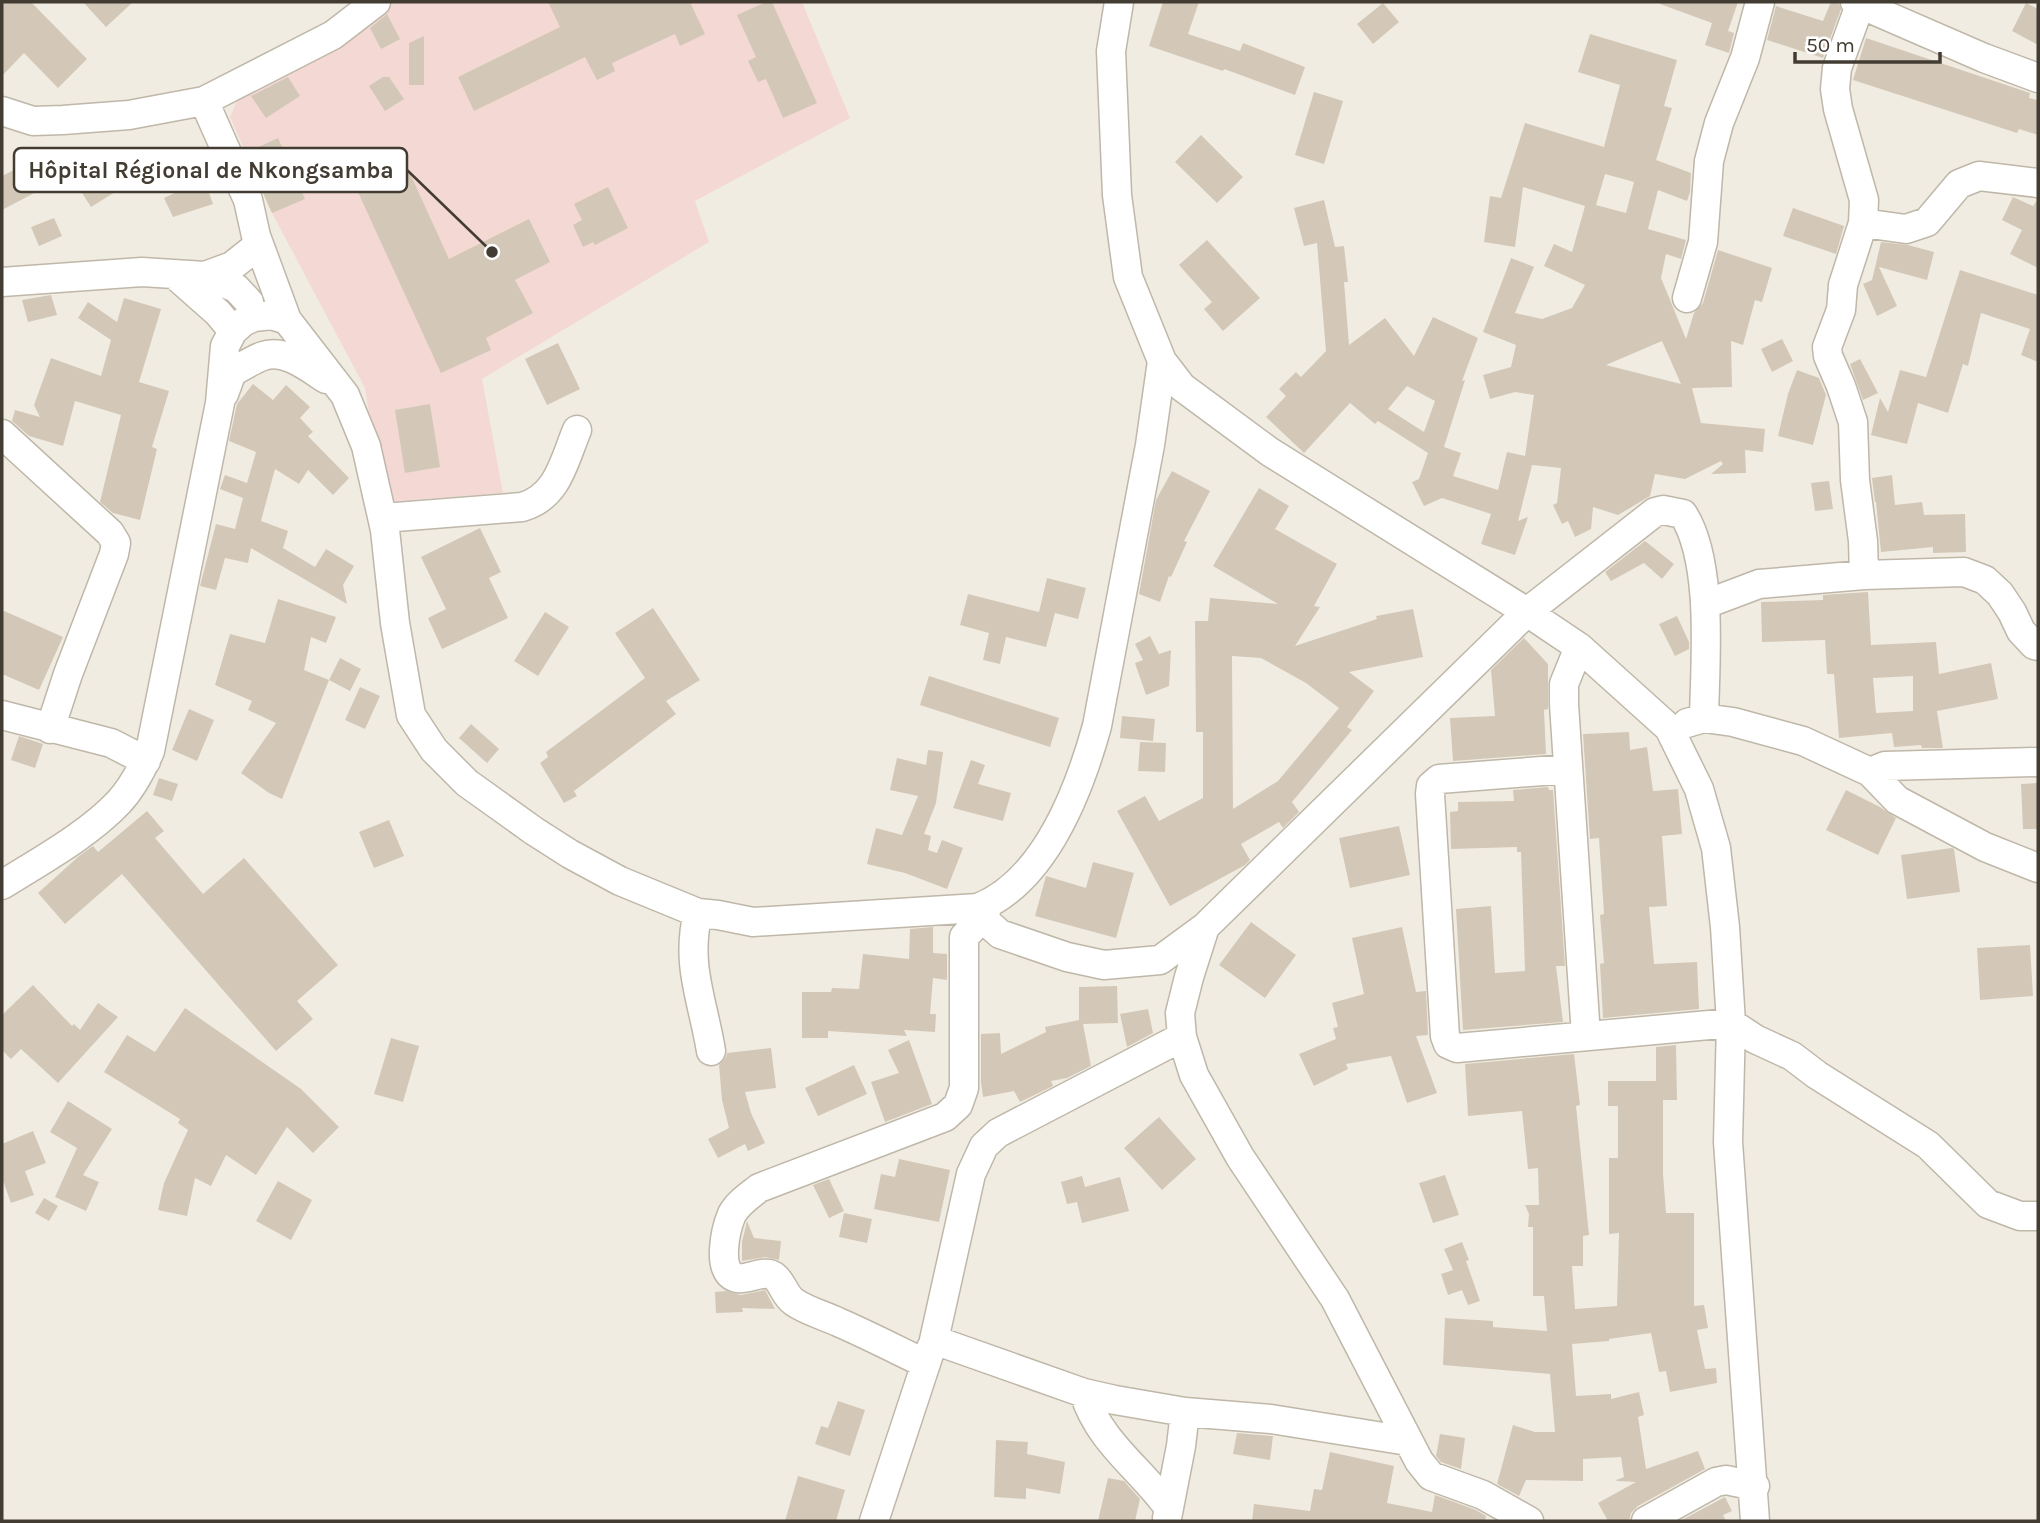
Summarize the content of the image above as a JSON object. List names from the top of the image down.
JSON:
{
  "places": ["Hôpital Régional de Nkongsamba"],
  "scale_bar": "50 m"
}
